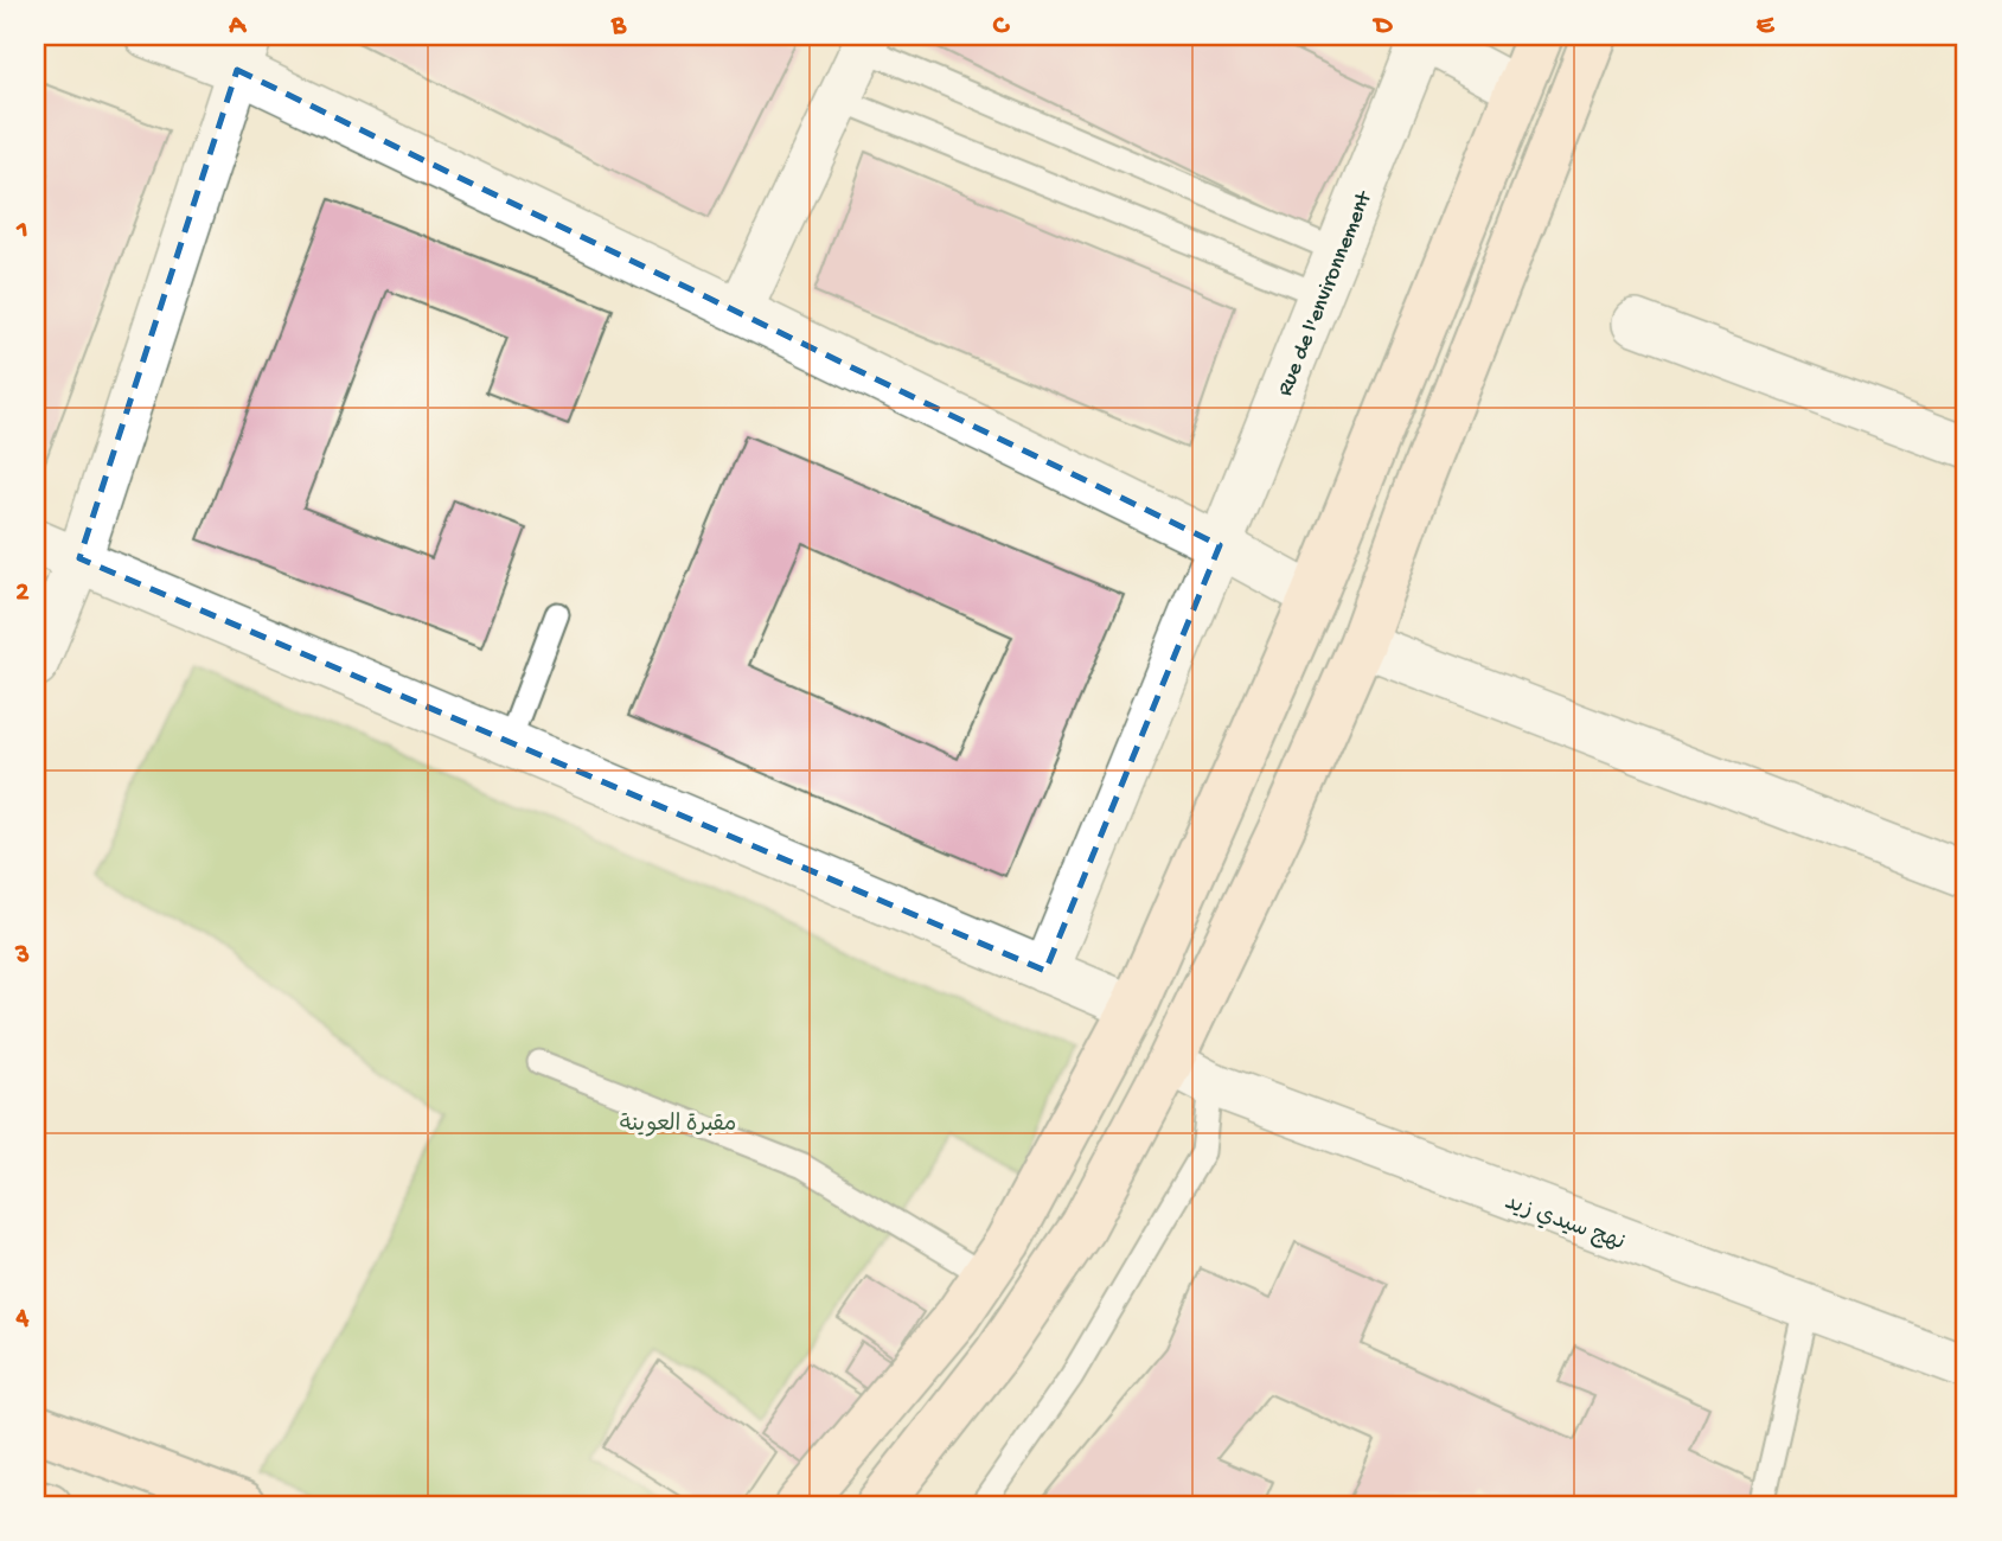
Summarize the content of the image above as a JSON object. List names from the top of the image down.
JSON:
{
  "streets": {
    "street": ["Rue de l'environnement", "نهج سيدي زيد"]
  },
  "parks": ["مقبرة العوينة"],
  "grid": {
    "columns": [
      "A",
      "B",
      "C",
      "D",
      "E"
    ],
    "rows": [
      "1",
      "2",
      "3",
      "4"
    ]
  }
}
